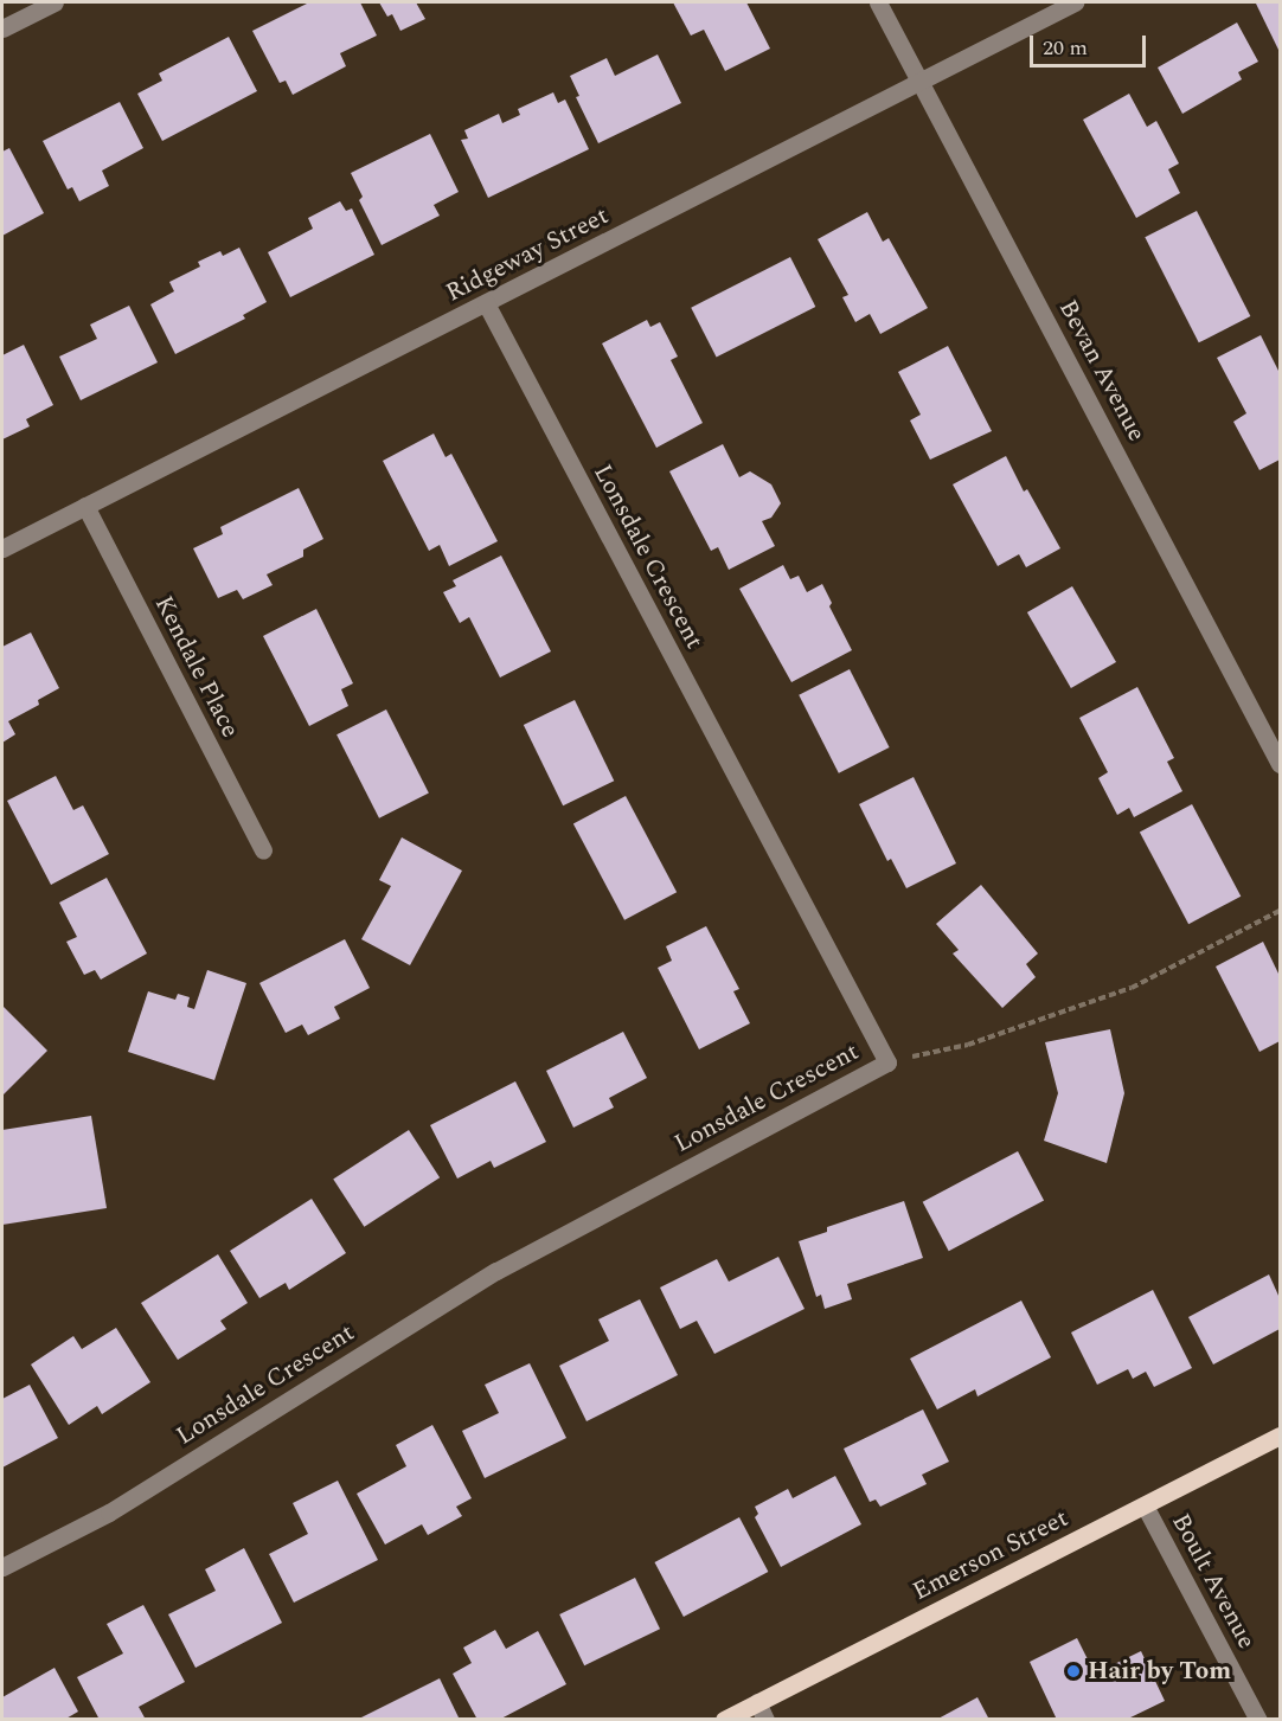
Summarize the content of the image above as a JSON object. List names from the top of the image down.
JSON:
{
  "streets": {
    "main road": ["Emerson Street"],
    "street": [
      "Ridgeway Street",
      "Bevan Avenue",
      "Lonsdale Crescent",
      "Kendale Place",
      "Boult Avenue"
    ]
  },
  "crossings": [
    ["Ridgeway Street", "Bevan Avenue"],
    ["Ridgeway Street", "Lonsdale Crescent"],
    ["Ridgeway Street", "Kendale Place"],
    ["Emerson Street", "Boult Avenue"]
  ],
  "places": ["Hair by Tom"],
  "scale_bar": "20 m"
}
